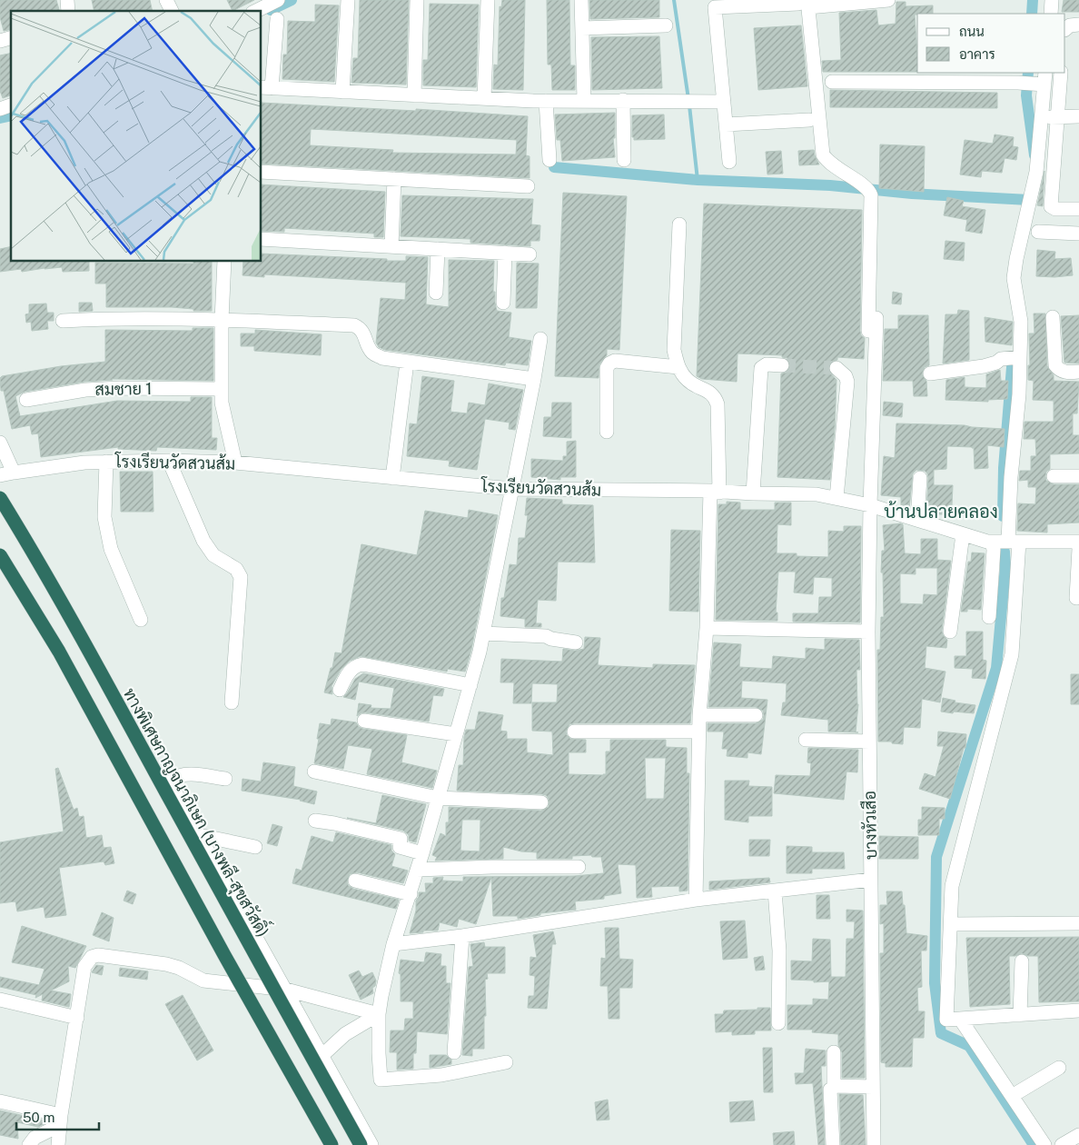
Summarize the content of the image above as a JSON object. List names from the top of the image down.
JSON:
{
  "streets": {
    "highway": ["ทางพิเศษกาญจนาภิเษก (บางพลี-สุขสวัสดิ์)"],
    "street": ["สมชาย 1", "โรงเรียนวัดสวนส้ม", "บางหัวเสือ"]
  },
  "crossings": [
    ["โรงเรียนวัดสวนส้ม", "บางหัวเสือ"]
  ],
  "districts": ["บ้านปลายคลอง"],
  "legend": ["ถนน", "อาคาร"],
  "scale_bar": "50 m"
}
